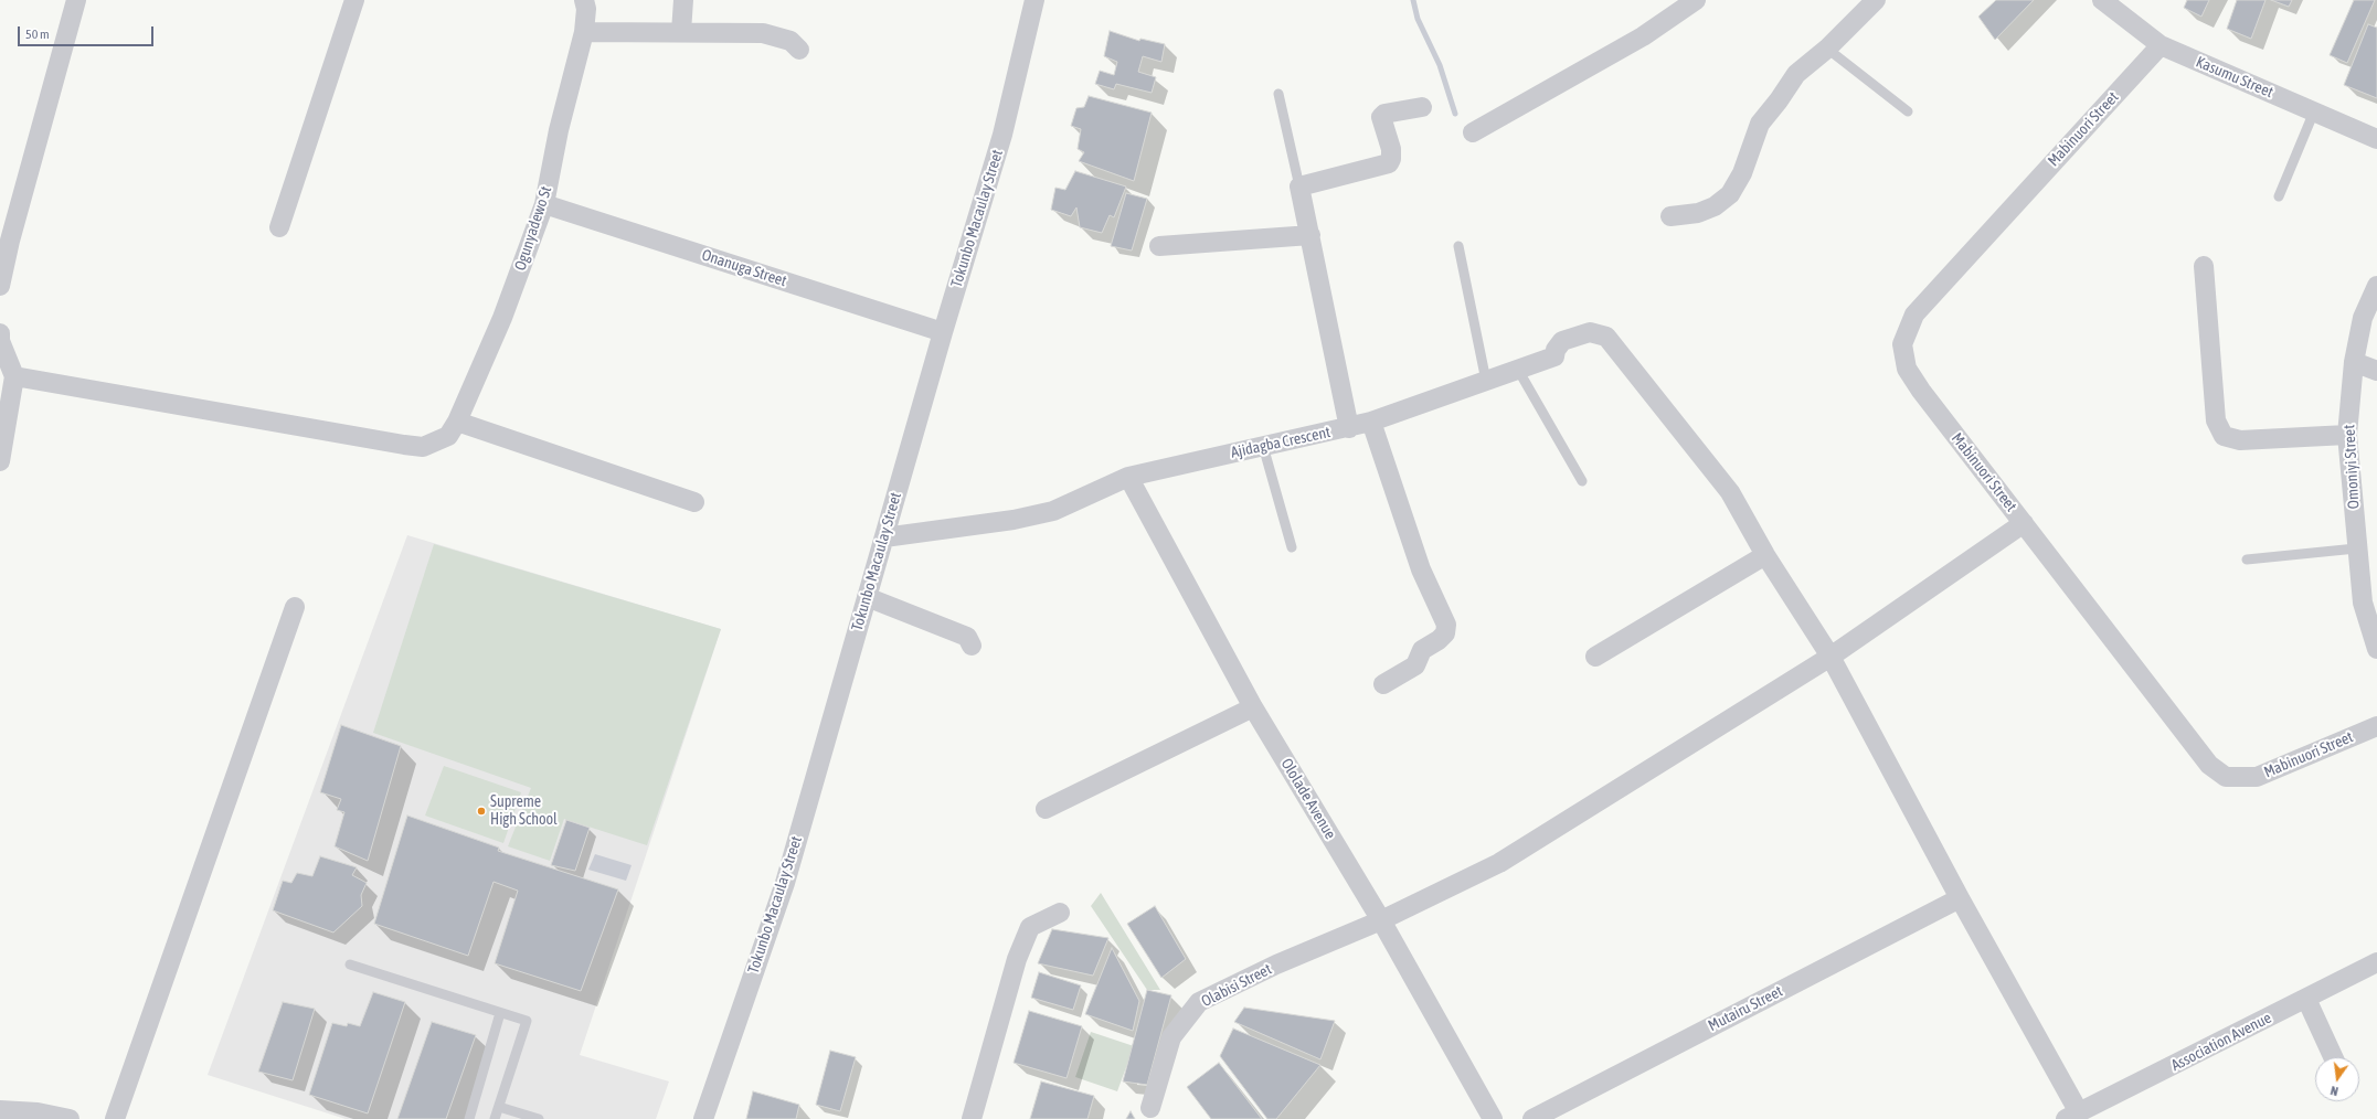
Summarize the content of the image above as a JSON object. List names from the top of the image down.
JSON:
{
  "streets": {
    "street": [
      "Kasumu Street",
      "Mabinuori Street",
      "Tokunbo Macaulay Street",
      "Ogunyadewo St",
      "Onanuga Street",
      "Ajidagba Crescent",
      "Omoniyi Street",
      "Ololade Avenue",
      "Olabisi Street",
      "Mutairu Street",
      "Association Avenue"
    ]
  },
  "crossings": [
    ["Kasumu Street", "Mabinuori Street"],
    ["Mabinuori Street", "Olabisi Street"],
    ["Tokunbo Macaulay Street", "Onanuga Street"],
    ["Tokunbo Macaulay Street", "Ajidagba Crescent"],
    ["Ogunyadewo St", "Onanuga Street"],
    ["Ajidagba Crescent", "Ololade Avenue"],
    ["Ajidagba Crescent", "Olabisi Street"],
    ["Ajidagba Crescent", "Mutairu Street"],
    ["Ajidagba Crescent", "Association Avenue"],
    ["Ololade Avenue", "Olabisi Street"]
  ],
  "places": ["Supreme High School"],
  "scale_bar": "50 m",
  "north": "bottom"
}
